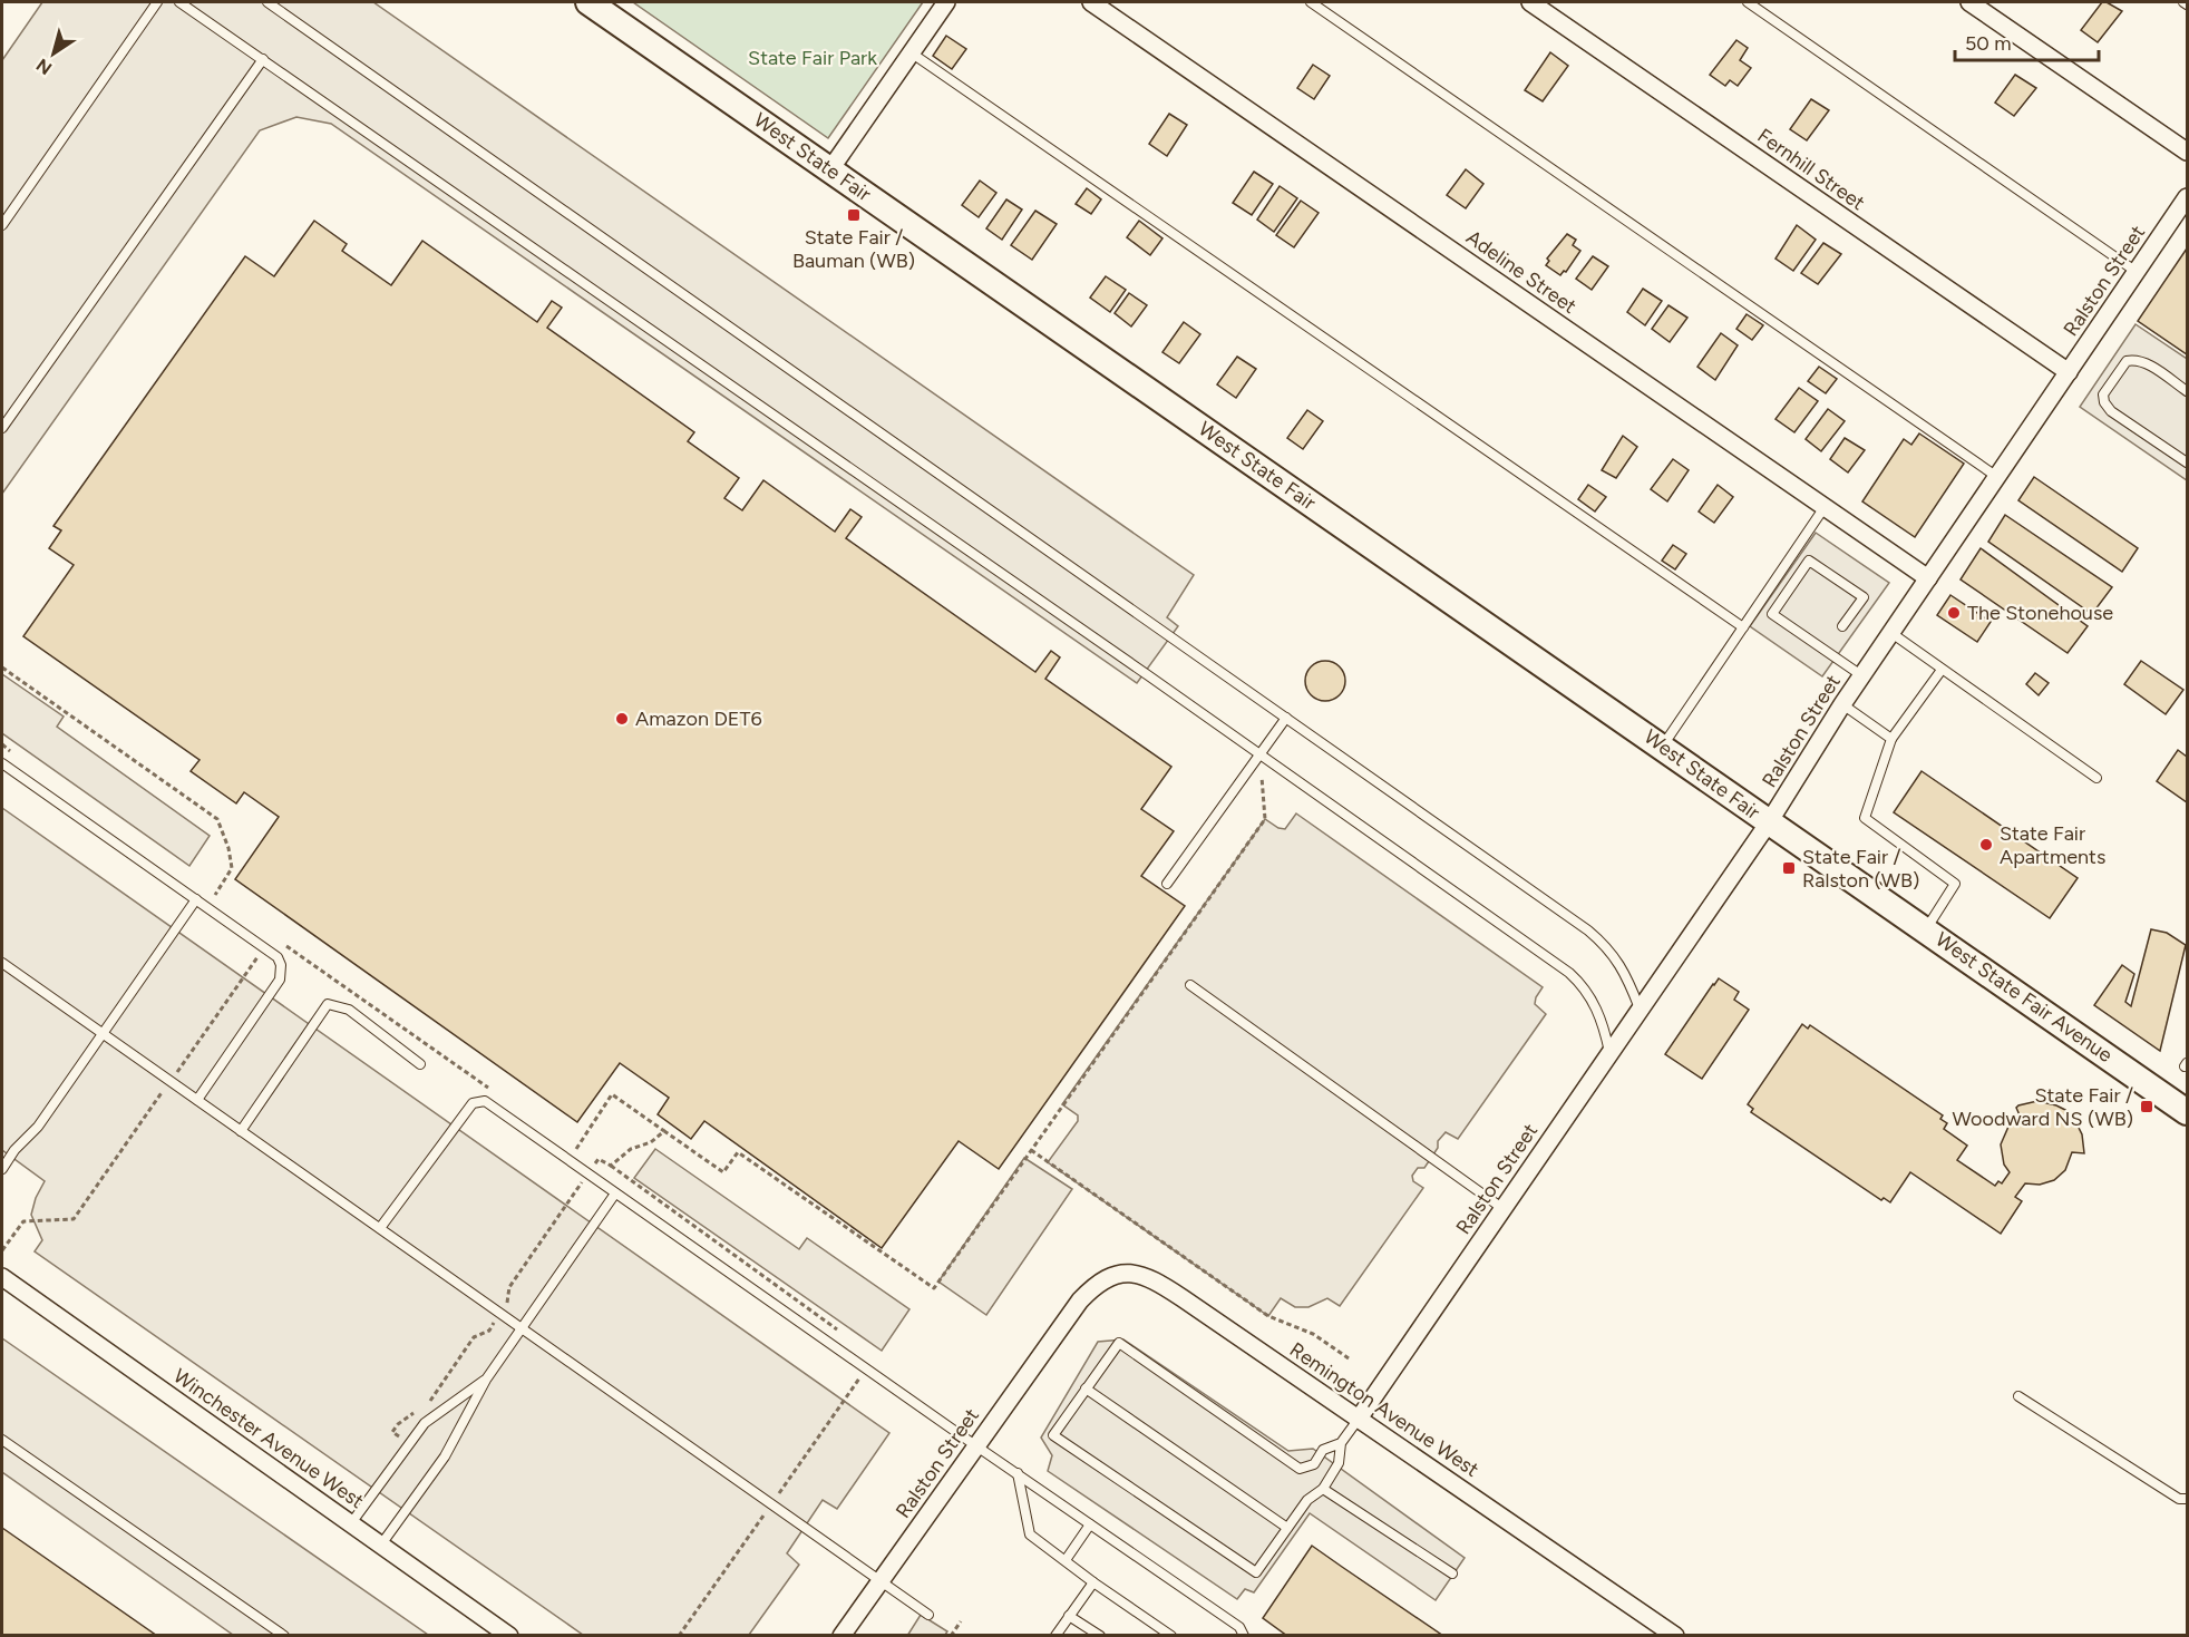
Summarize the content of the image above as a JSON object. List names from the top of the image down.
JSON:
{
  "streets": {
    "street": [
      "West State Fair",
      "Fernhill Street",
      "Adeline Street",
      "Ralston Street",
      "West State Fair Avenue",
      "Remington Avenue West",
      "Winchester Avenue West"
    ]
  },
  "crossings": [
    ["West State Fair", "Ralston Street"],
    ["West State Fair", "West State Fair Avenue"],
    ["Fernhill Street", "Ralston Street"],
    ["Adeline Street", "Ralston Street"],
    ["Ralston Street", "Remington Avenue West"]
  ],
  "parks": ["State Fair Park"],
  "places": {
    "transit": ["State Fair / Bauman (WB)", "State Fair / Ralston (WB)", "State Fair / Woodward NS (WB)"],
    "other": ["The Stonehouse", "Amazon DET6", "State Fair Apartments"]
  },
  "scale_bar": "50 m",
  "north": "bottom left"
}
